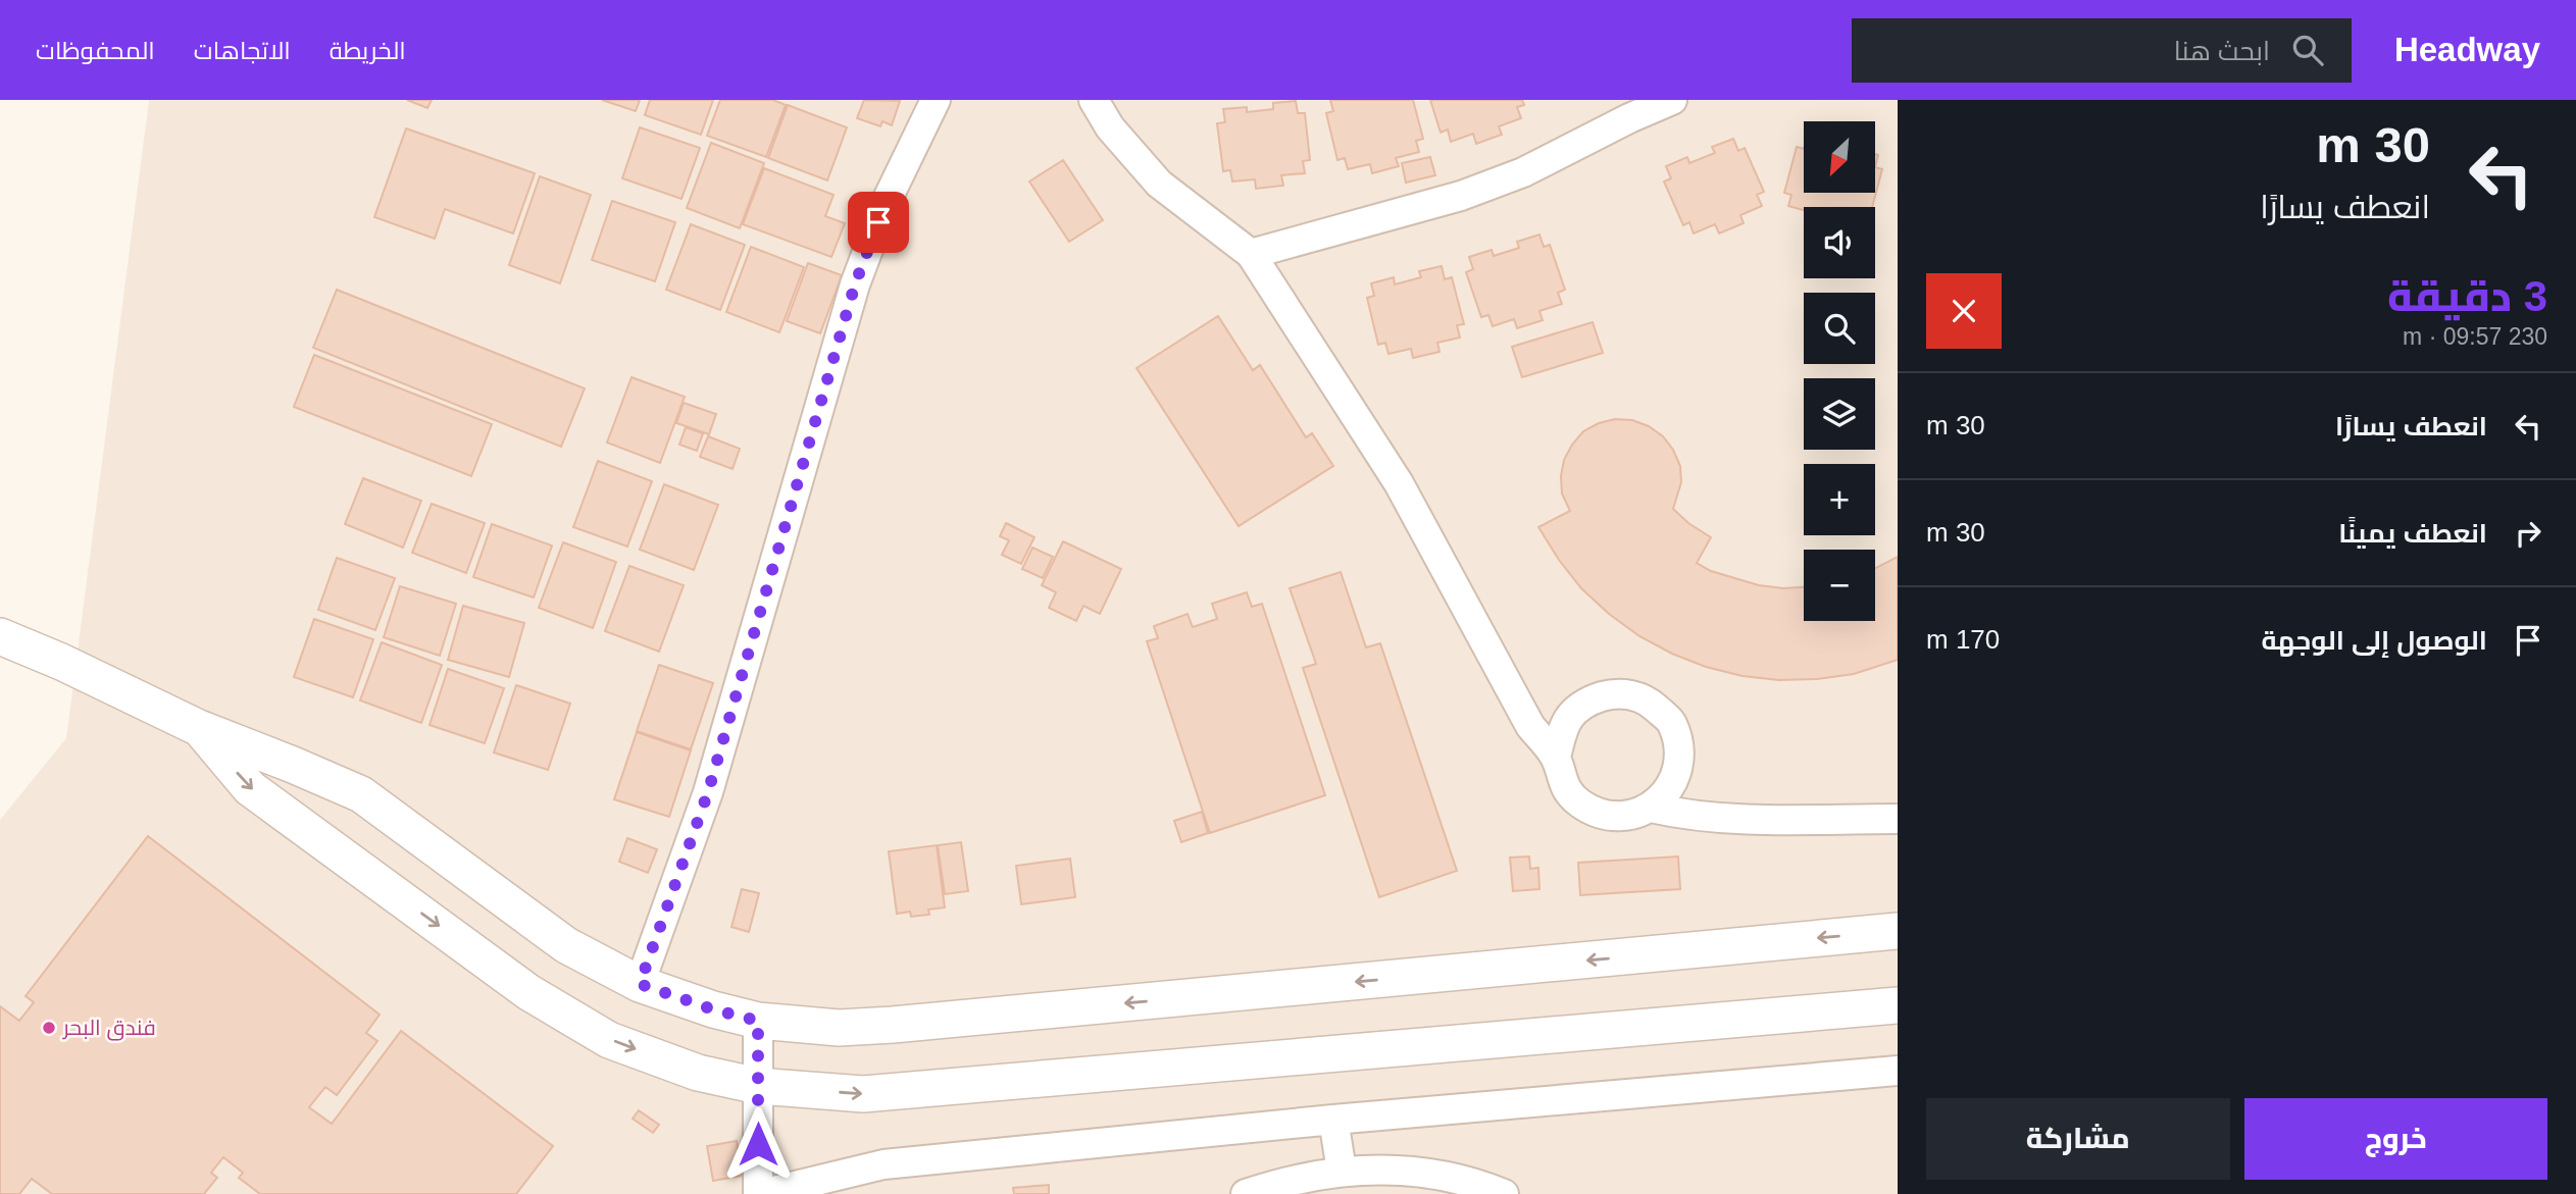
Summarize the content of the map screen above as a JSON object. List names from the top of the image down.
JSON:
{
  "places": ["فندق البحر"],
  "north": "bottom left",
  "page": {
    "header": "Headway",
    "search": "ابحث هنا",
    "nav": ["الخريطة", "الاتجاهات", "المحفوظات"],
    "turn": ["30 m", "انعطف يسارًا"],
    "map_buttons": ["+", "−"],
    "heading": ["3 دقيقة", "230 m · 09:57"],
    "list": [
      {
        "name": "انعطف يسارًا",
        "value": "30 m"
      },
      {
        "name": "انعطف يمينًا",
        "value": "30 m"
      },
      {
        "name": "الوصول إلى الوجهة",
        "value": "170 m"
      }
    ],
    "buttons": ["خروج", "مشاركة"]
  }
}
